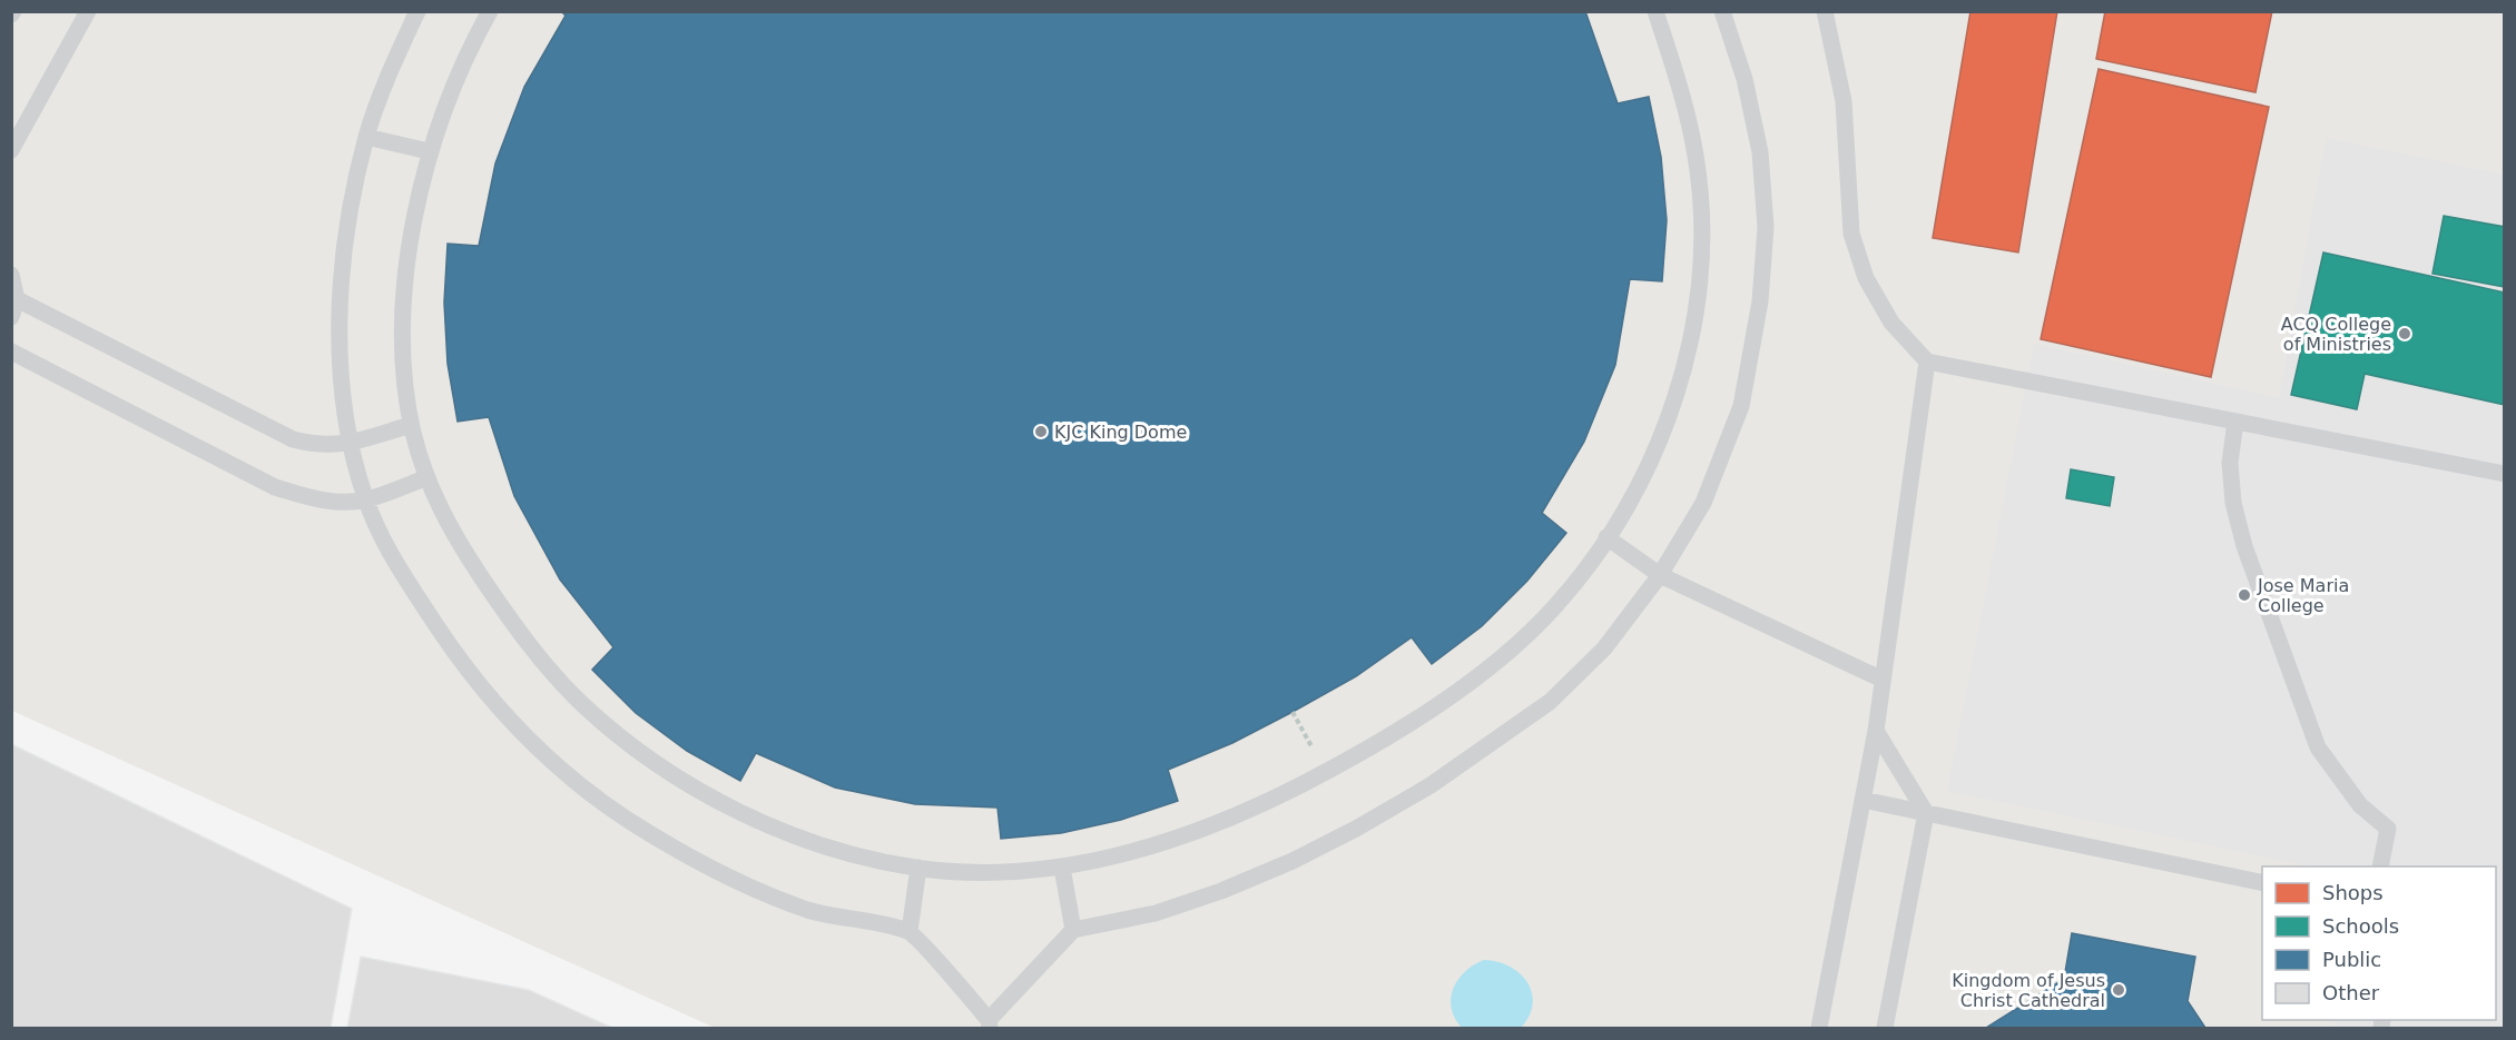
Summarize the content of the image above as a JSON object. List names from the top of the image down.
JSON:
{
  "places": [
    "ACQ College of Ministries",
    "KJC King Dome",
    "Jose Maria College",
    "Kingdom of Jesus Christ Cathedral"
  ],
  "legend": [
    "Shops",
    "Schools",
    "Public",
    "Other"
  ]
}
